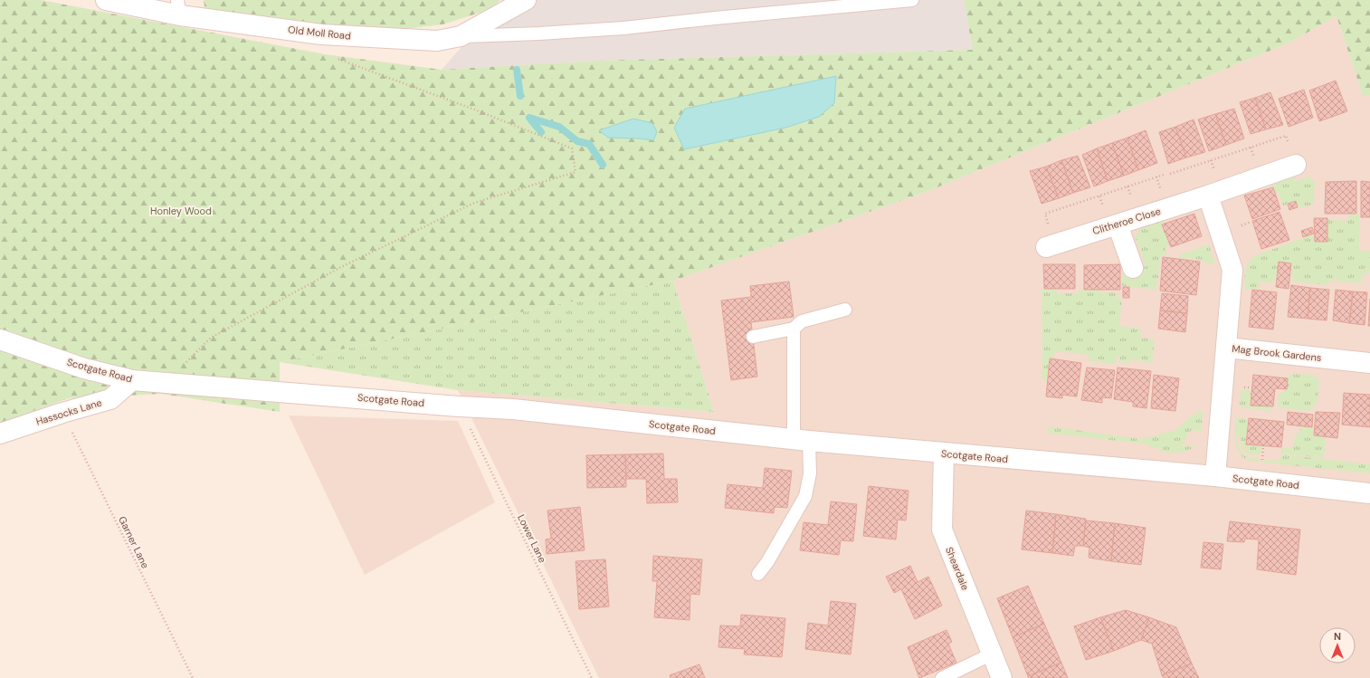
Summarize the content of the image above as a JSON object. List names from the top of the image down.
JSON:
{
  "streets": {
    "street": [
      "Old Moll Road",
      "Clitheroe Close",
      "Mag Brook Gardens",
      "Scotgate Road",
      "Hassocks Lane",
      "Sheardale"
    ],
    "path": ["Lower Lane", "Garner Lane"]
  },
  "crossings": [
    ["Mag Brook Gardens", "Scotgate Road"],
    ["Scotgate Road", "Hassocks Lane"],
    ["Scotgate Road", "Lower Lane"],
    ["Scotgate Road", "Sheardale"],
    ["Hassocks Lane", "Garner Lane"]
  ],
  "parks": ["Honley Wood"],
  "north": "top"
}
